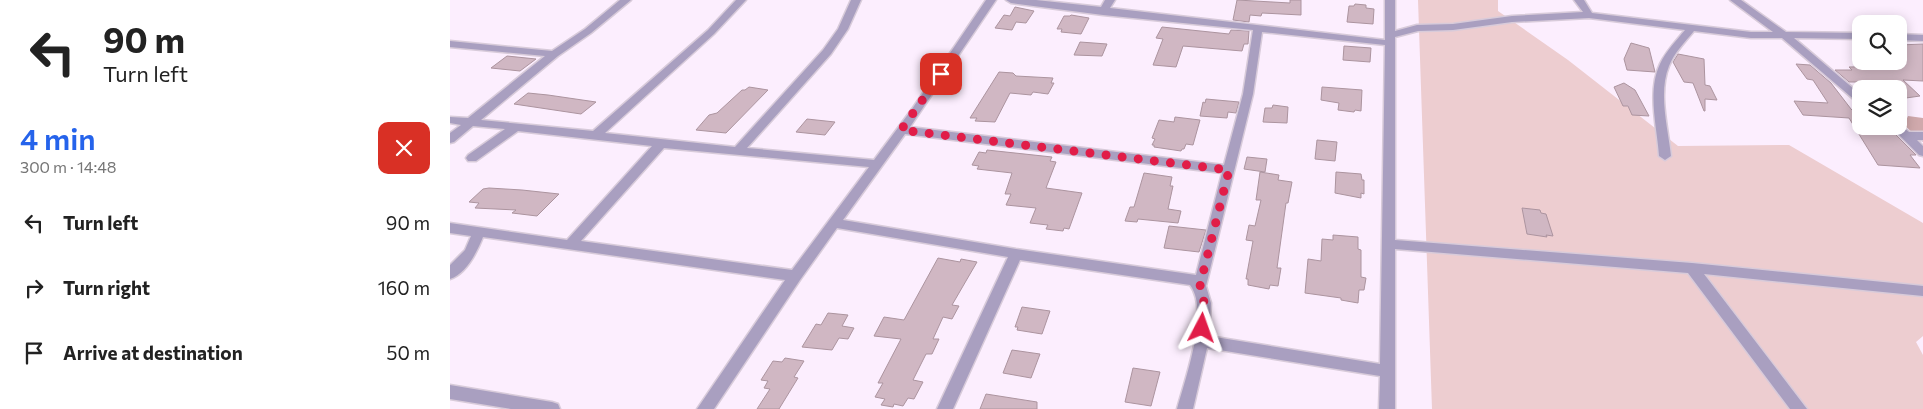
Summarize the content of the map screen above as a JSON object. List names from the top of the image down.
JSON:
{
  "page": {
    "turn": ["90 m", "Turn left"],
    "heading": ["4 min", "300 m · 14:48"],
    "list": [
      {
        "name": "Turn left",
        "value": "90 m"
      },
      {
        "name": "Turn right",
        "value": "160 m"
      },
      {
        "name": "Arrive at destination",
        "value": "50 m"
      }
    ]
  }
}
